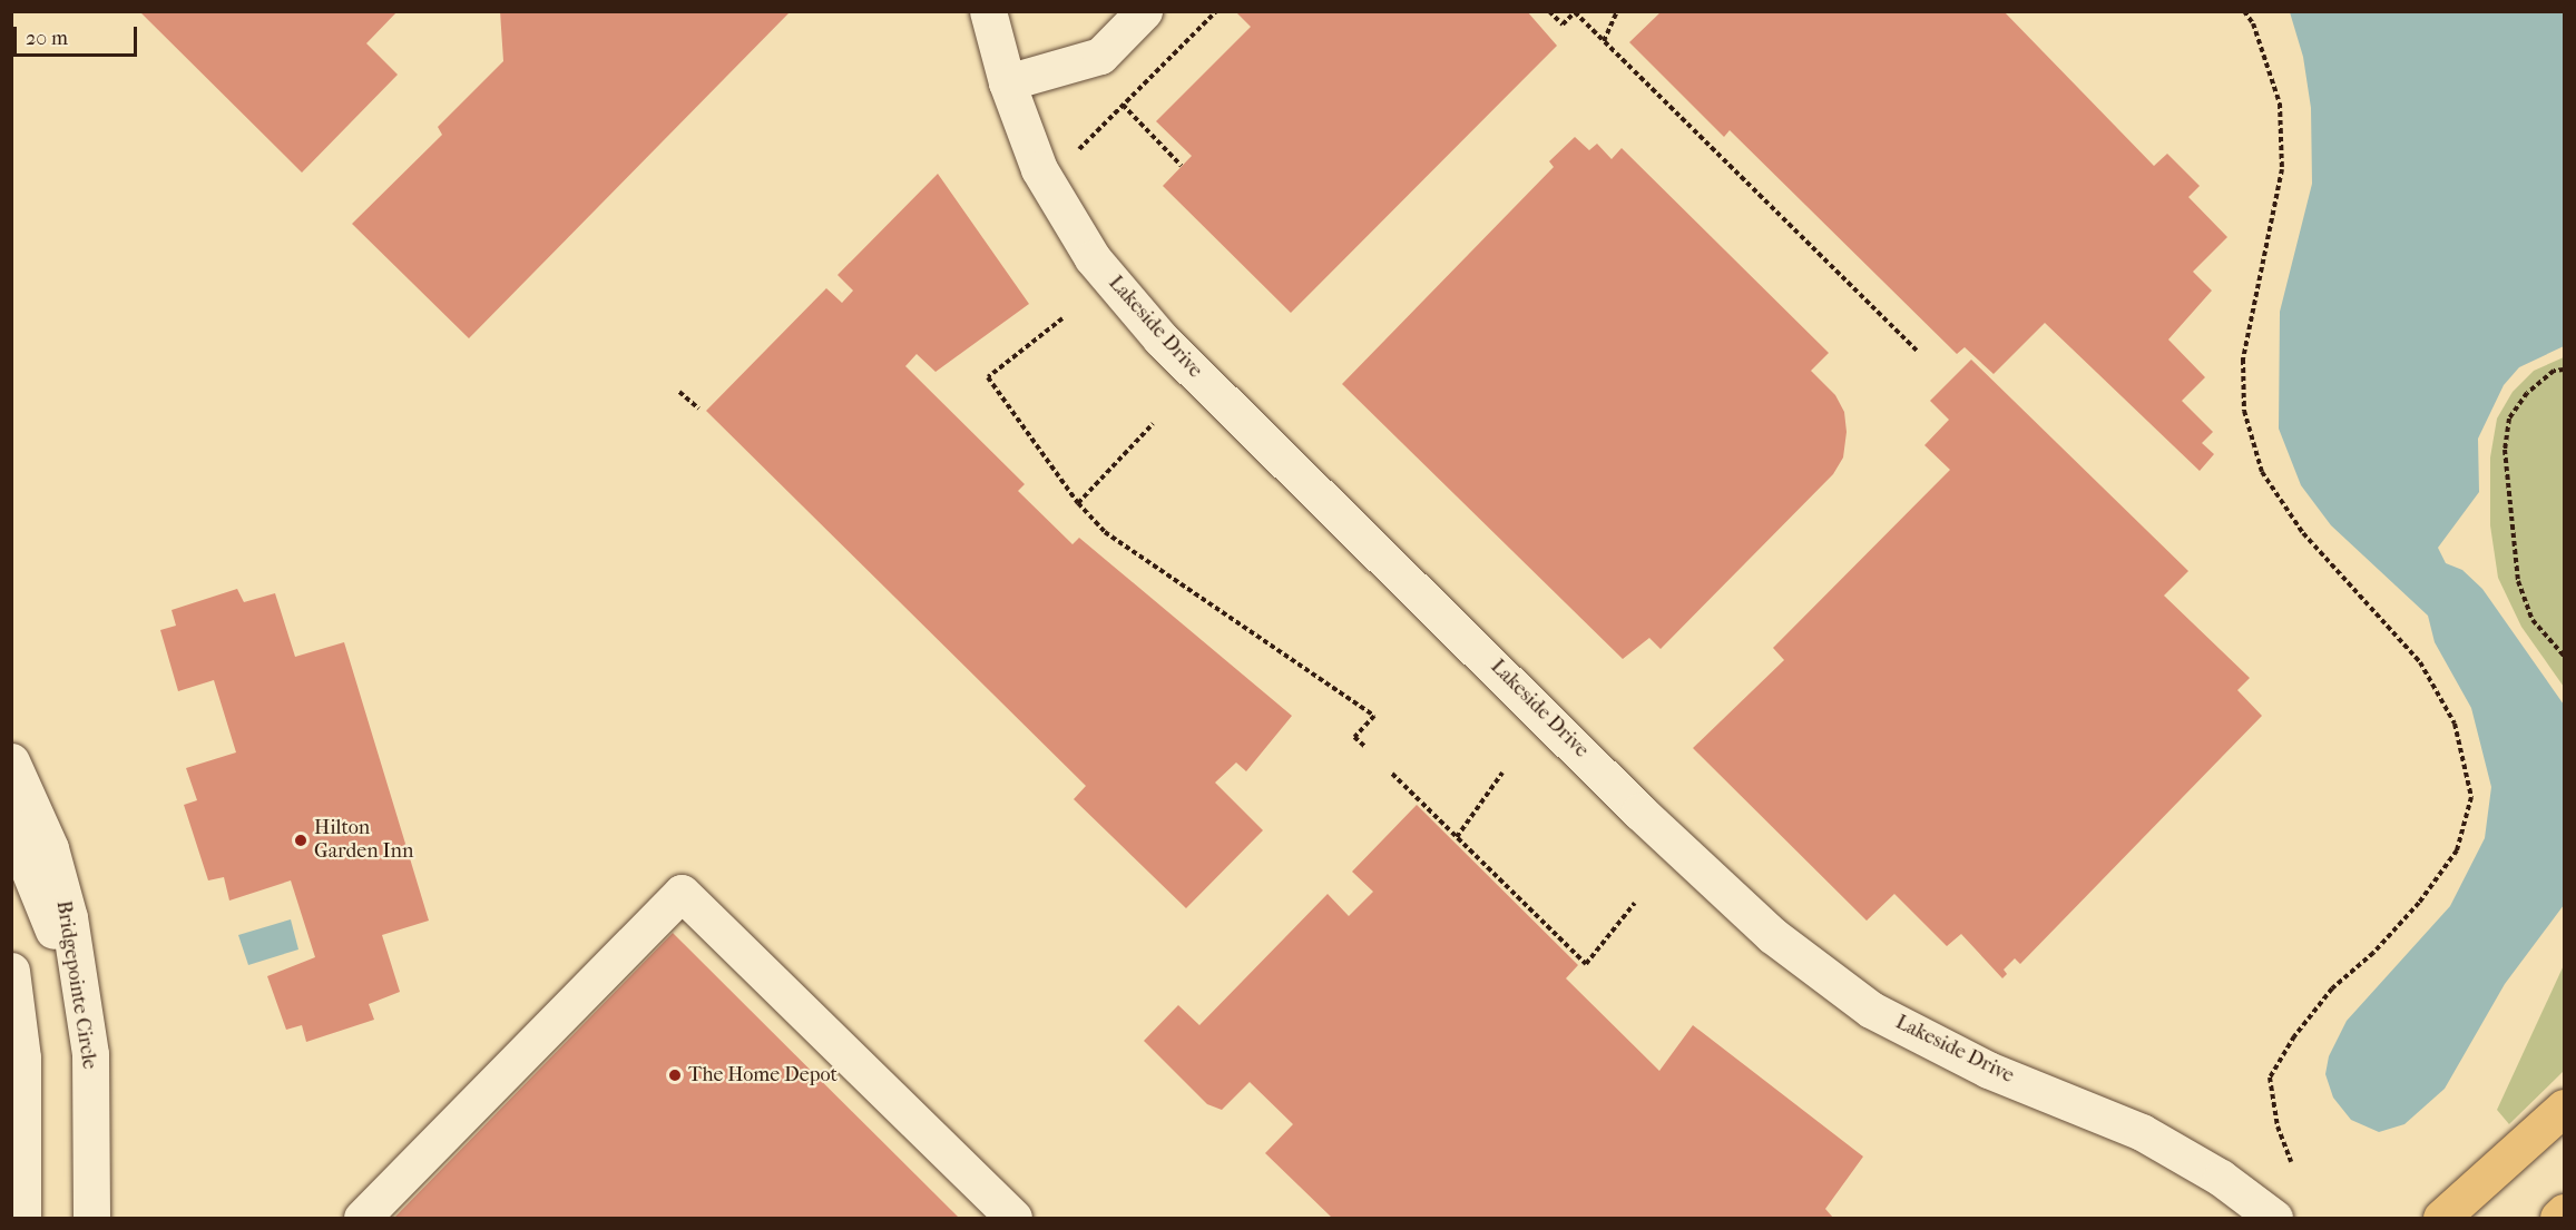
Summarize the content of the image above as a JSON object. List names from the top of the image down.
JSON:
{
  "streets": {
    "street": ["Lakeside Drive", "Bridgepointe Circle"]
  },
  "places": ["Hilton Garden Inn", "The Home Depot"],
  "scale_bar": "20 m"
}
